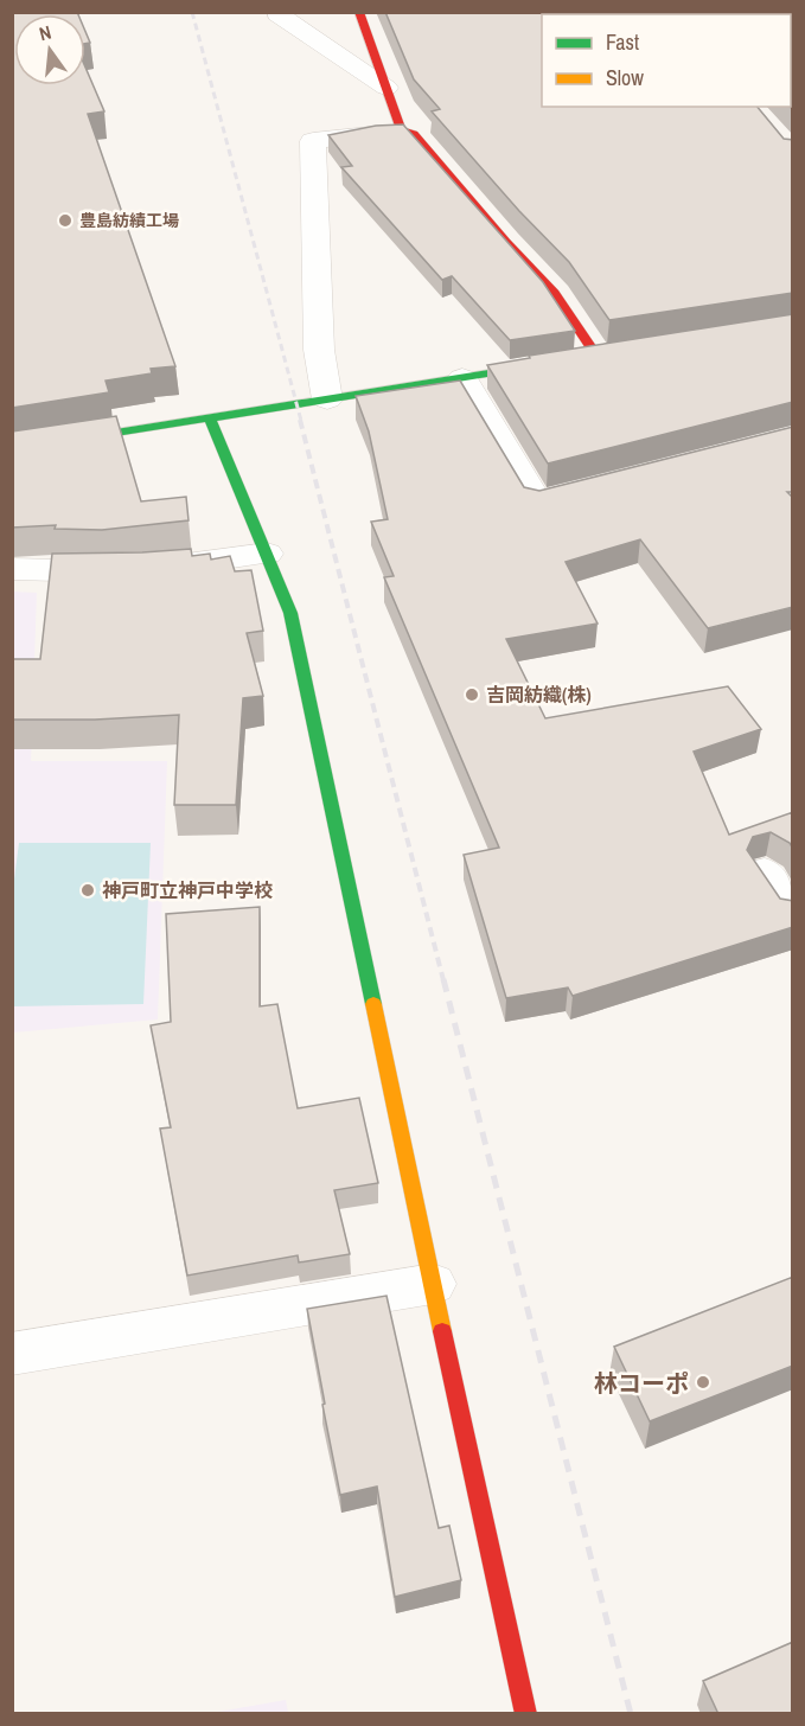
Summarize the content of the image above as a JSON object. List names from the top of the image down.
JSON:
{
  "places": [
    "豊島紡績工場",
    "吉岡紡織(株)",
    "神戸町立神戸中学校",
    "林コーポ"
  ],
  "legend": ["Fast", "Slow"],
  "north": "top"
}
